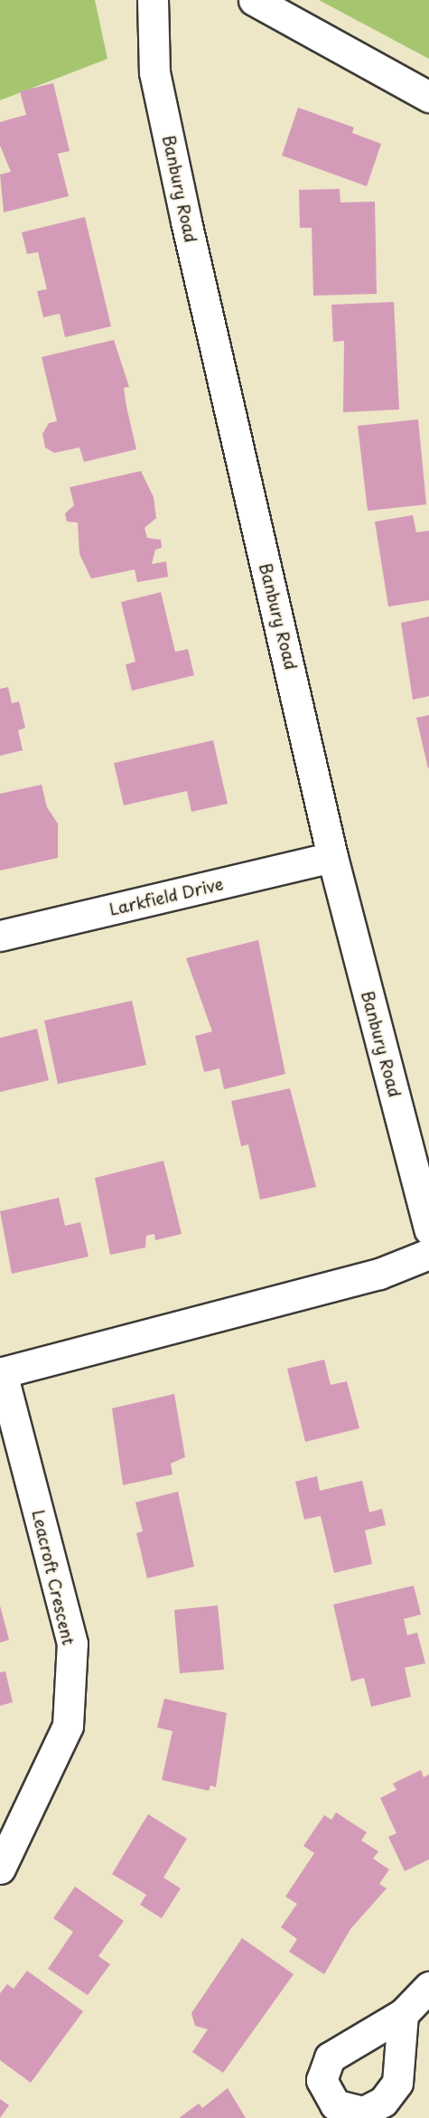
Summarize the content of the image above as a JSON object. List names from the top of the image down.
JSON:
{
  "streets": {
    "street": ["Banbury Road", "Larkfield Drive", "Leacroft Crescent"]
  },
  "crossings": [
    ["Banbury Road", "Larkfield Drive"]
  ]
}
